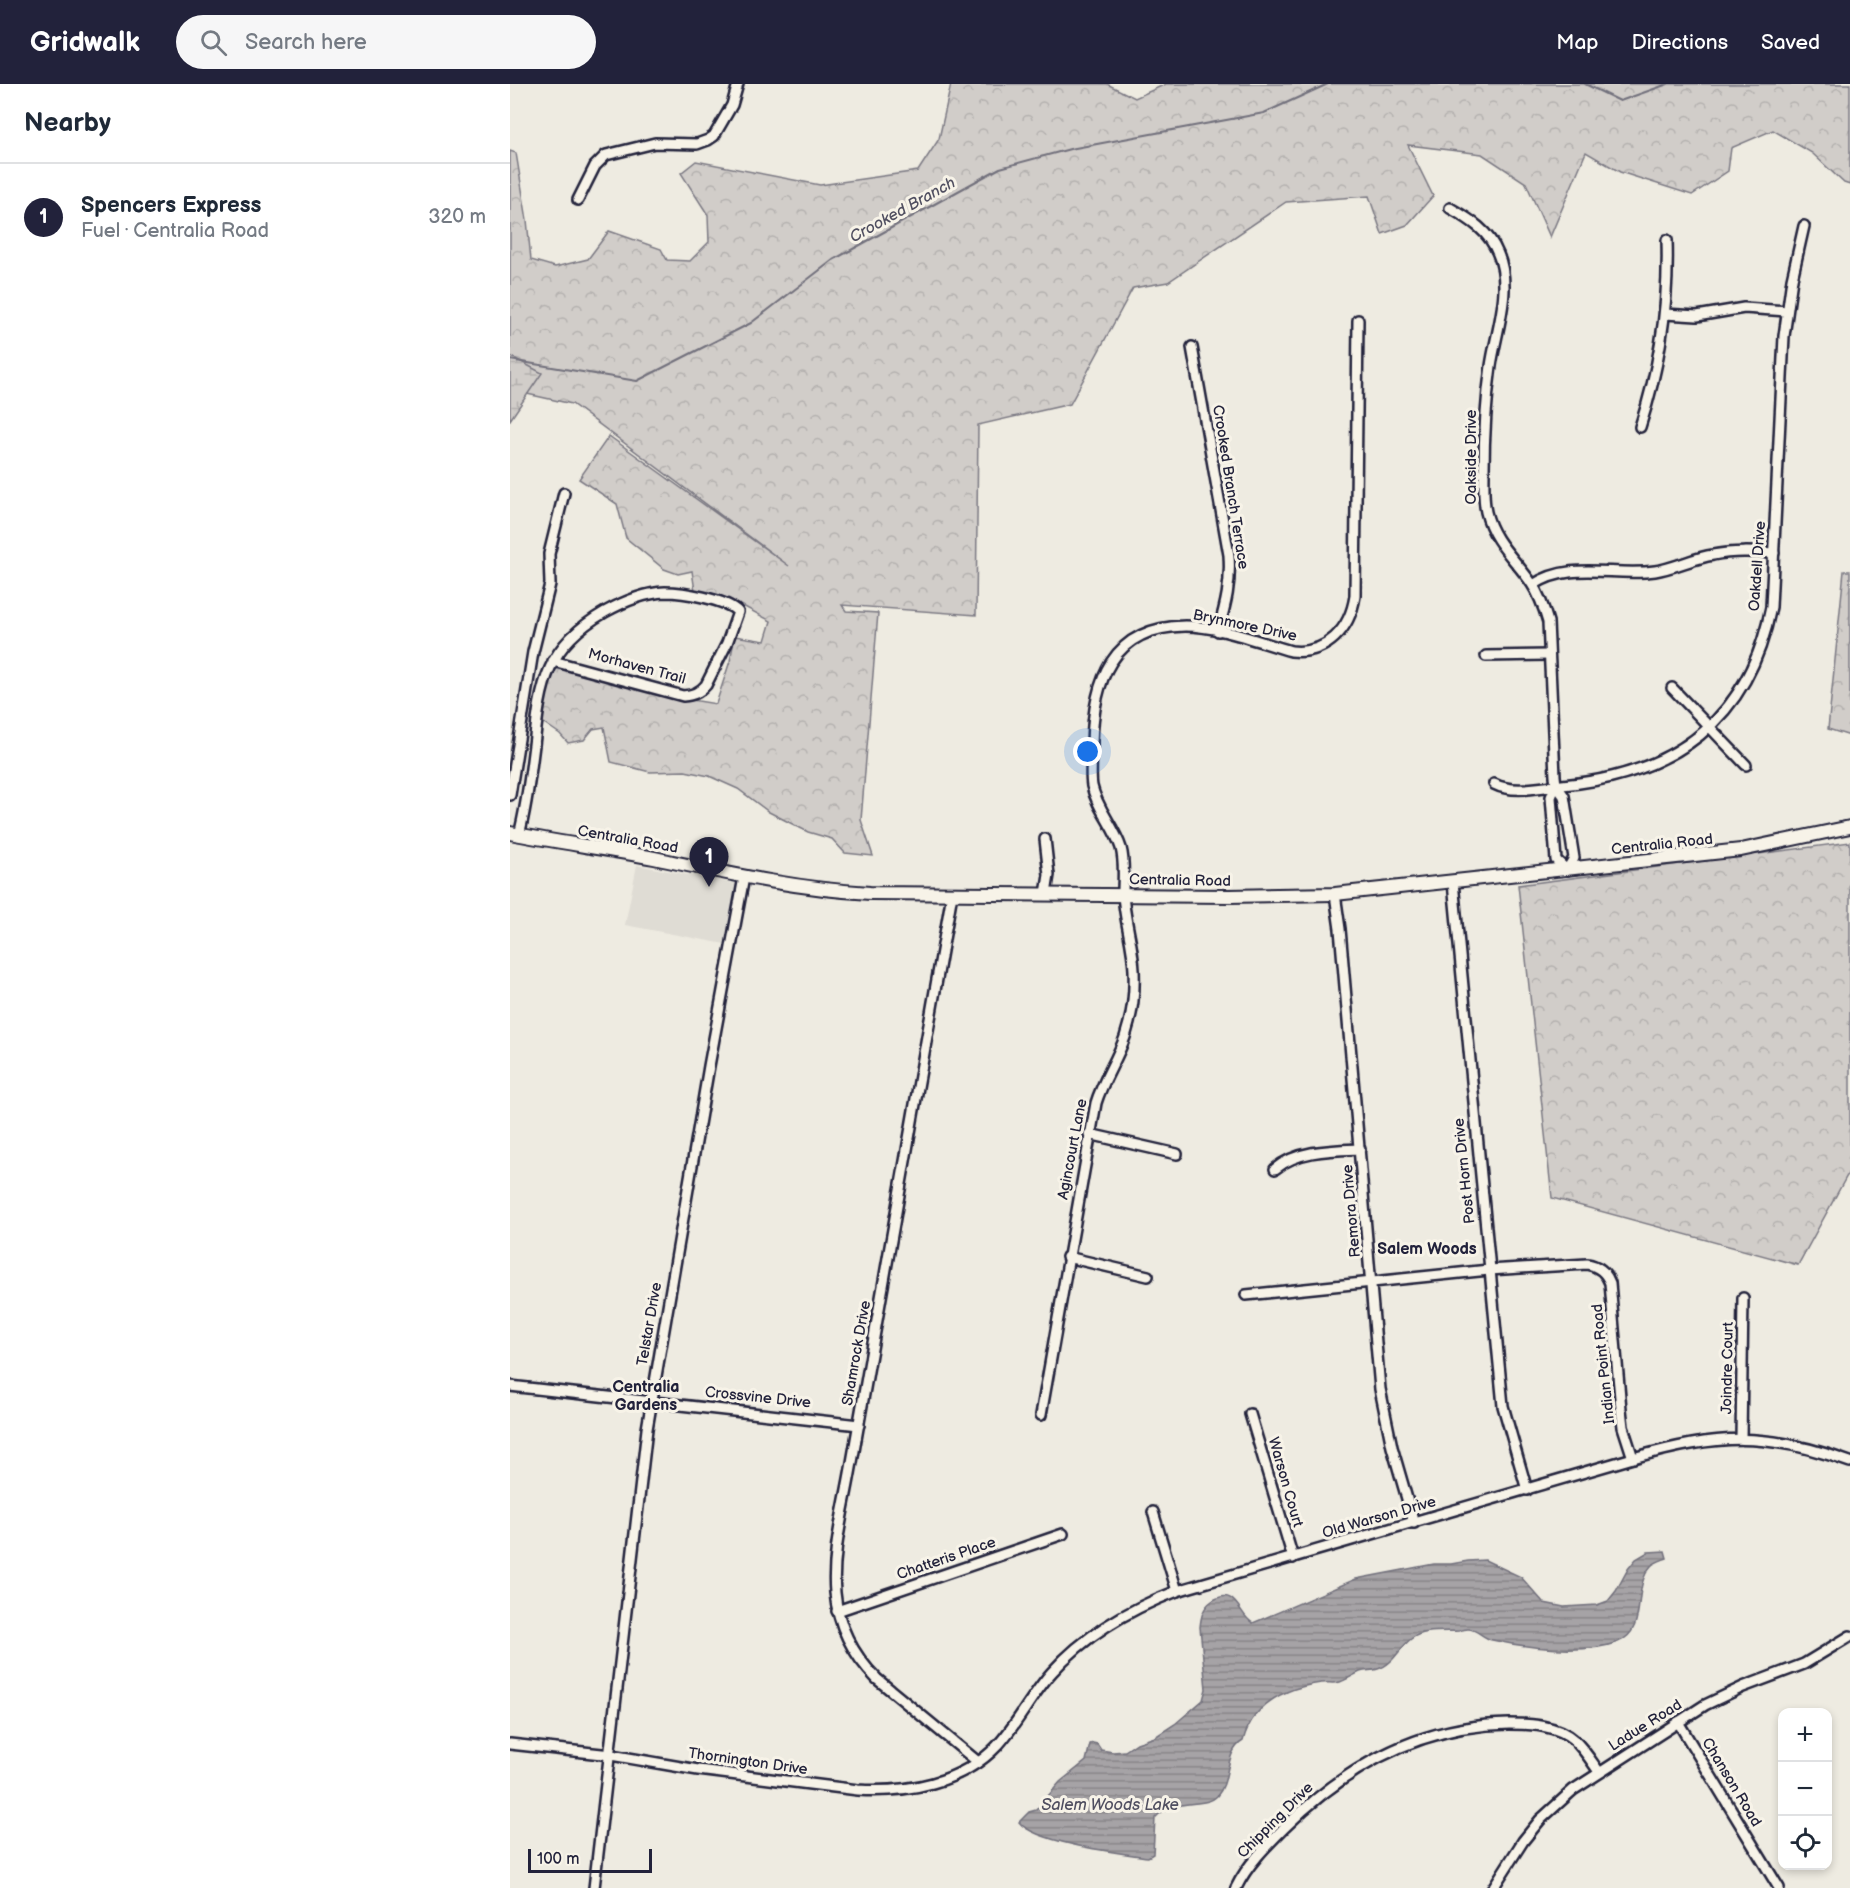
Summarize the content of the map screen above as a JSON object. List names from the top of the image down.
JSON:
{
  "streets": {
    "main road": ["Centralia Road"],
    "street": [
      "Oakside Drive",
      "Crooked Branch Terrace",
      "Oakdell Drive",
      "Brynmore Drive",
      "Morhaven Trail",
      "Agincourt Lane",
      "Post Horn Drive",
      "Remora Drive",
      "Telstar Drive",
      "Shamrock Drive",
      "Indian Point Road",
      "Joindre Court",
      "Crossvine Drive",
      "Warson Court",
      "Old Warson Drive",
      "Chatteris Place",
      "Ladue Road",
      "Thornington Drive",
      "Chanson Road",
      "Chipping Drive"
    ]
  },
  "crossings": [
    ["Oakside Drive", "Oakdell Drive"],
    ["Oakside Drive", "Centralia Road"],
    ["Crooked Branch Terrace", "Brynmore Drive"],
    ["Brynmore Drive", "Centralia Road"],
    ["Brynmore Drive", "Agincourt Lane"],
    ["Morhaven Trail", "Centralia Road"],
    ["Centralia Road", "Agincourt Lane"],
    ["Centralia Road", "Post Horn Drive"],
    ["Centralia Road", "Remora Drive"],
    ["Centralia Road", "Telstar Drive"],
    ["Centralia Road", "Shamrock Drive"],
    ["Post Horn Drive", "Indian Point Road"],
    ["Post Horn Drive", "Old Warson Drive"],
    ["Remora Drive", "Old Warson Drive"],
    ["Telstar Drive", "Crossvine Drive"],
    ["Telstar Drive", "Thornington Drive"],
    ["Shamrock Drive", "Crossvine Drive"],
    ["Shamrock Drive", "Old Warson Drive"],
    ["Shamrock Drive", "Chatteris Place"],
    ["Shamrock Drive", "Thornington Drive"],
    ["Indian Point Road", "Old Warson Drive"],
    ["Joindre Court", "Old Warson Drive"],
    ["Warson Court", "Old Warson Drive"],
    ["Old Warson Drive", "Thornington Drive"],
    ["Ladue Road", "Chanson Road"],
    ["Ladue Road", "Chipping Drive"]
  ],
  "districts": ["Salem Woods", "Centralia Gardens"],
  "water": ["Crooked Branch", "Salem Woods Lake"],
  "scale_bar": "100 m",
  "page": {
    "header": "Gridwalk",
    "search": "Search here",
    "nav": ["Map", "Directions", "Saved"],
    "heading": "Nearby",
    "list": [
      {
        "mark": "1",
        "name": "Spencers Express",
        "note": "Fuel · Centralia Road",
        "value": "320 m"
      }
    ],
    "pins": "1",
    "map_buttons": ["+", "−"],
    "scale": "100 m"
  }
}
